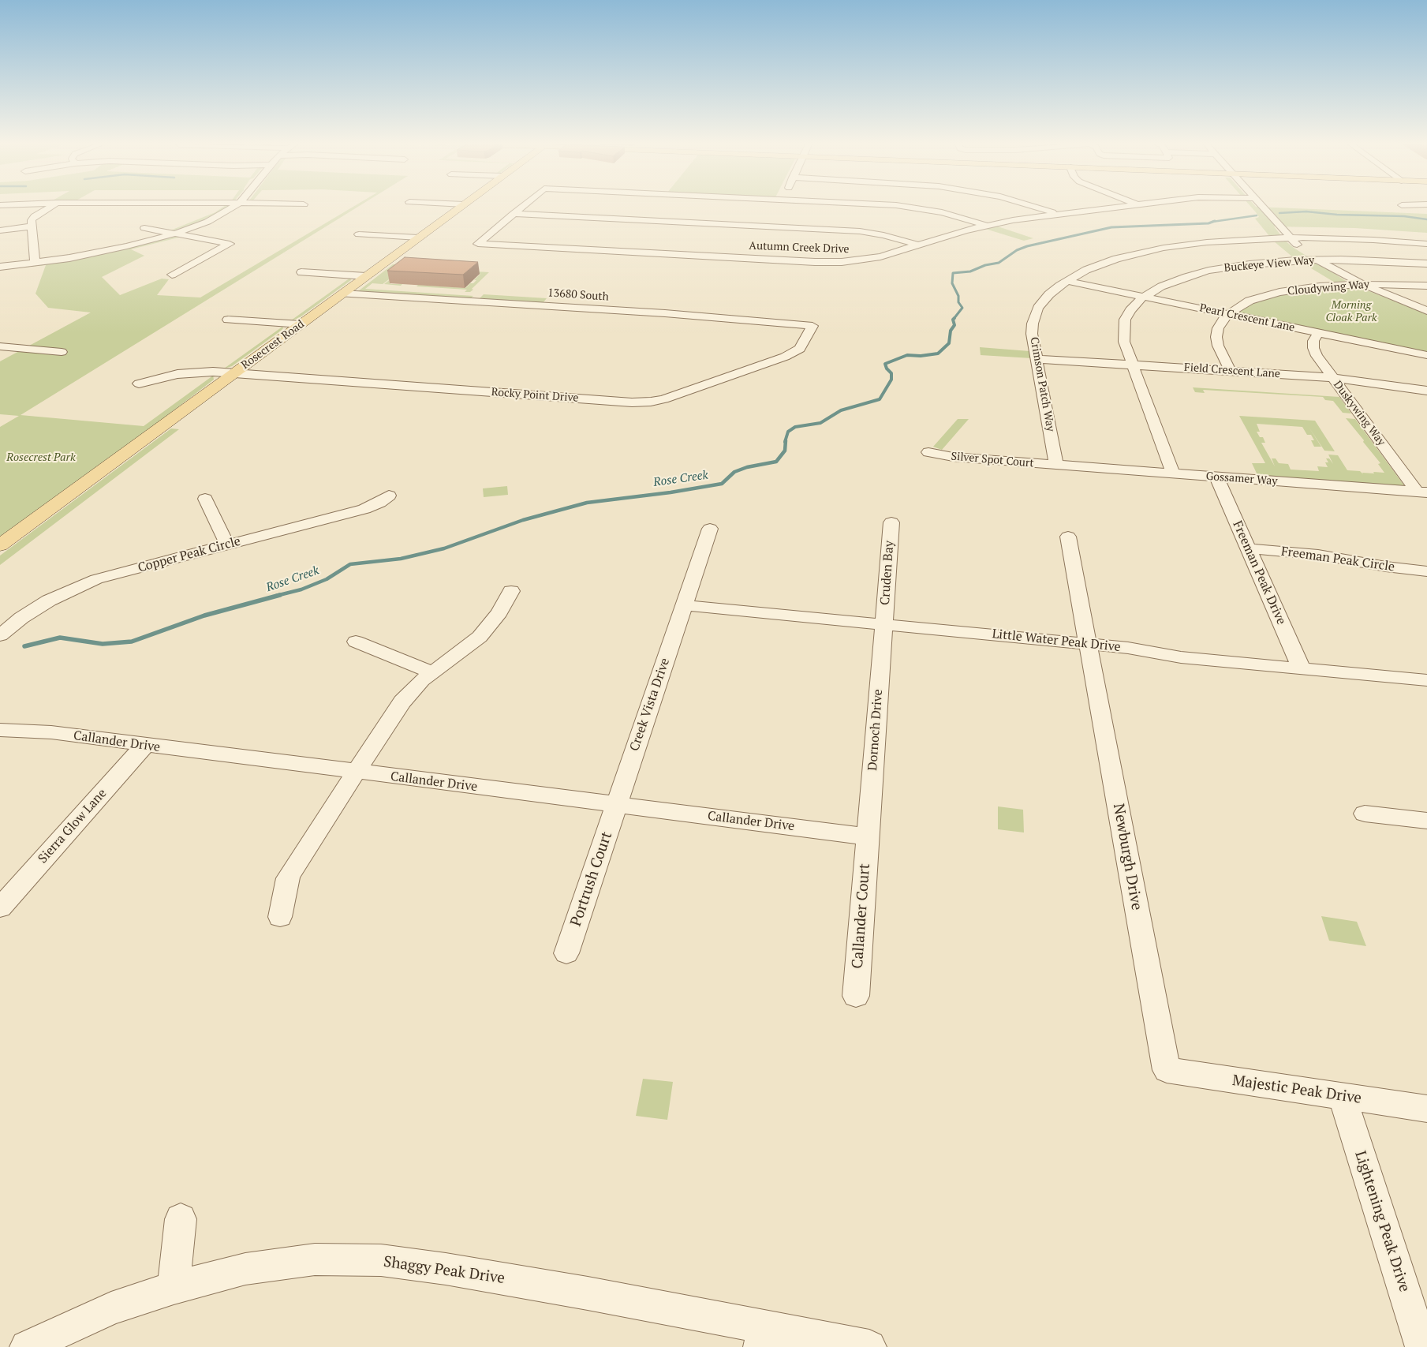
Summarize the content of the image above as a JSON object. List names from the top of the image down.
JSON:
{
  "streets": {
    "main road": ["Rosecrest Road"],
    "street": [
      "Autumn Creek Drive",
      "Buckeye View Way",
      "Cloudywing Way",
      "13680 South",
      "Pearl Crescent Lane",
      "Field Crescent Lane",
      "Crimson Patch Way",
      "Rocky Point Drive",
      "Duskywing Way",
      "Silver Spot Court",
      "Gossamer Way",
      "Copper Peak Circle",
      "Freeman Peak Circle",
      "Cruden Bay",
      "Freeman Peak Drive",
      "Little Water Peak Drive",
      "Creek Vista Drive",
      "Dornoch Drive",
      "Callander Drive",
      "Sierra Glow Lane",
      "Newburgh Drive",
      "Portrush Court",
      "Callander Court",
      "Majestic Peak Drive",
      "Lightening Peak Drive",
      "Shaggy Peak Drive"
    ]
  },
  "crossings": [
    ["Buckeye View Way", "Pearl Crescent Lane"],
    ["Buckeye View Way", "Field Crescent Lane"],
    ["Buckeye View Way", "Gossamer Way"],
    ["Cloudywing Way", "Pearl Crescent Lane"],
    ["Cloudywing Way", "Field Crescent Lane"],
    ["13680 South", "Rosecrest Road"],
    ["13680 South", "Rocky Point Drive"],
    ["Pearl Crescent Lane", "Crimson Patch Way"],
    ["Pearl Crescent Lane", "Duskywing Way"],
    ["Rosecrest Road", "Rocky Point Drive"],
    ["Field Crescent Lane", "Crimson Patch Way"],
    ["Field Crescent Lane", "Duskywing Way"],
    ["Crimson Patch Way", "Silver Spot Court"],
    ["Crimson Patch Way", "Gossamer Way"],
    ["Duskywing Way", "Gossamer Way"],
    ["Silver Spot Court", "Gossamer Way"],
    ["Gossamer Way", "Freeman Peak Drive"],
    ["Freeman Peak Circle", "Freeman Peak Drive"],
    ["Cruden Bay", "Little Water Peak Drive"],
    ["Cruden Bay", "Dornoch Drive"],
    ["Freeman Peak Drive", "Little Water Peak Drive"],
    ["Little Water Peak Drive", "Creek Vista Drive"],
    ["Little Water Peak Drive", "Dornoch Drive"],
    ["Little Water Peak Drive", "Newburgh Drive"],
    ["Creek Vista Drive", "Callander Drive"],
    ["Creek Vista Drive", "Portrush Court"],
    ["Dornoch Drive", "Callander Drive"],
    ["Dornoch Drive", "Callander Court"],
    ["Callander Drive", "Sierra Glow Lane"],
    ["Callander Drive", "Portrush Court"],
    ["Callander Drive", "Callander Court"],
    ["Newburgh Drive", "Majestic Peak Drive"],
    ["Majestic Peak Drive", "Lightening Peak Drive"]
  ],
  "water": ["Rose Creek"],
  "parks": ["Morning Cloak Park", "Rosecrest Park"]
}
